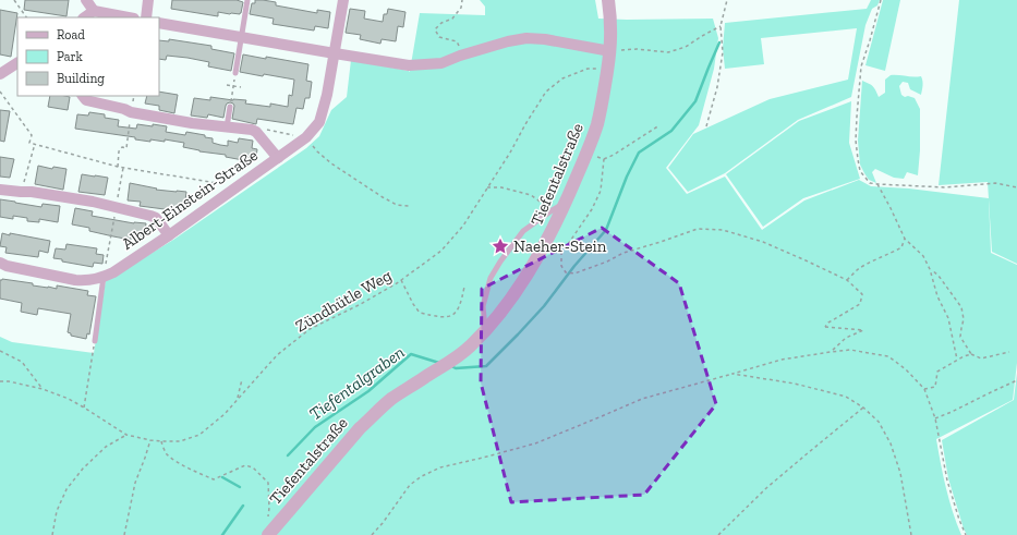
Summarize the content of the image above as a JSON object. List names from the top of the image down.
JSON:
{
  "streets": {
    "street": ["Tiefentalstraße", "Albert-Einstein-Straße"],
    "path": ["Zündhütle Weg"]
  },
  "water": ["Tiefentalgraben"],
  "places": {
    "place": ["Naeher-Stein"]
  },
  "legend": ["Road", "Park", "Building"]
}
